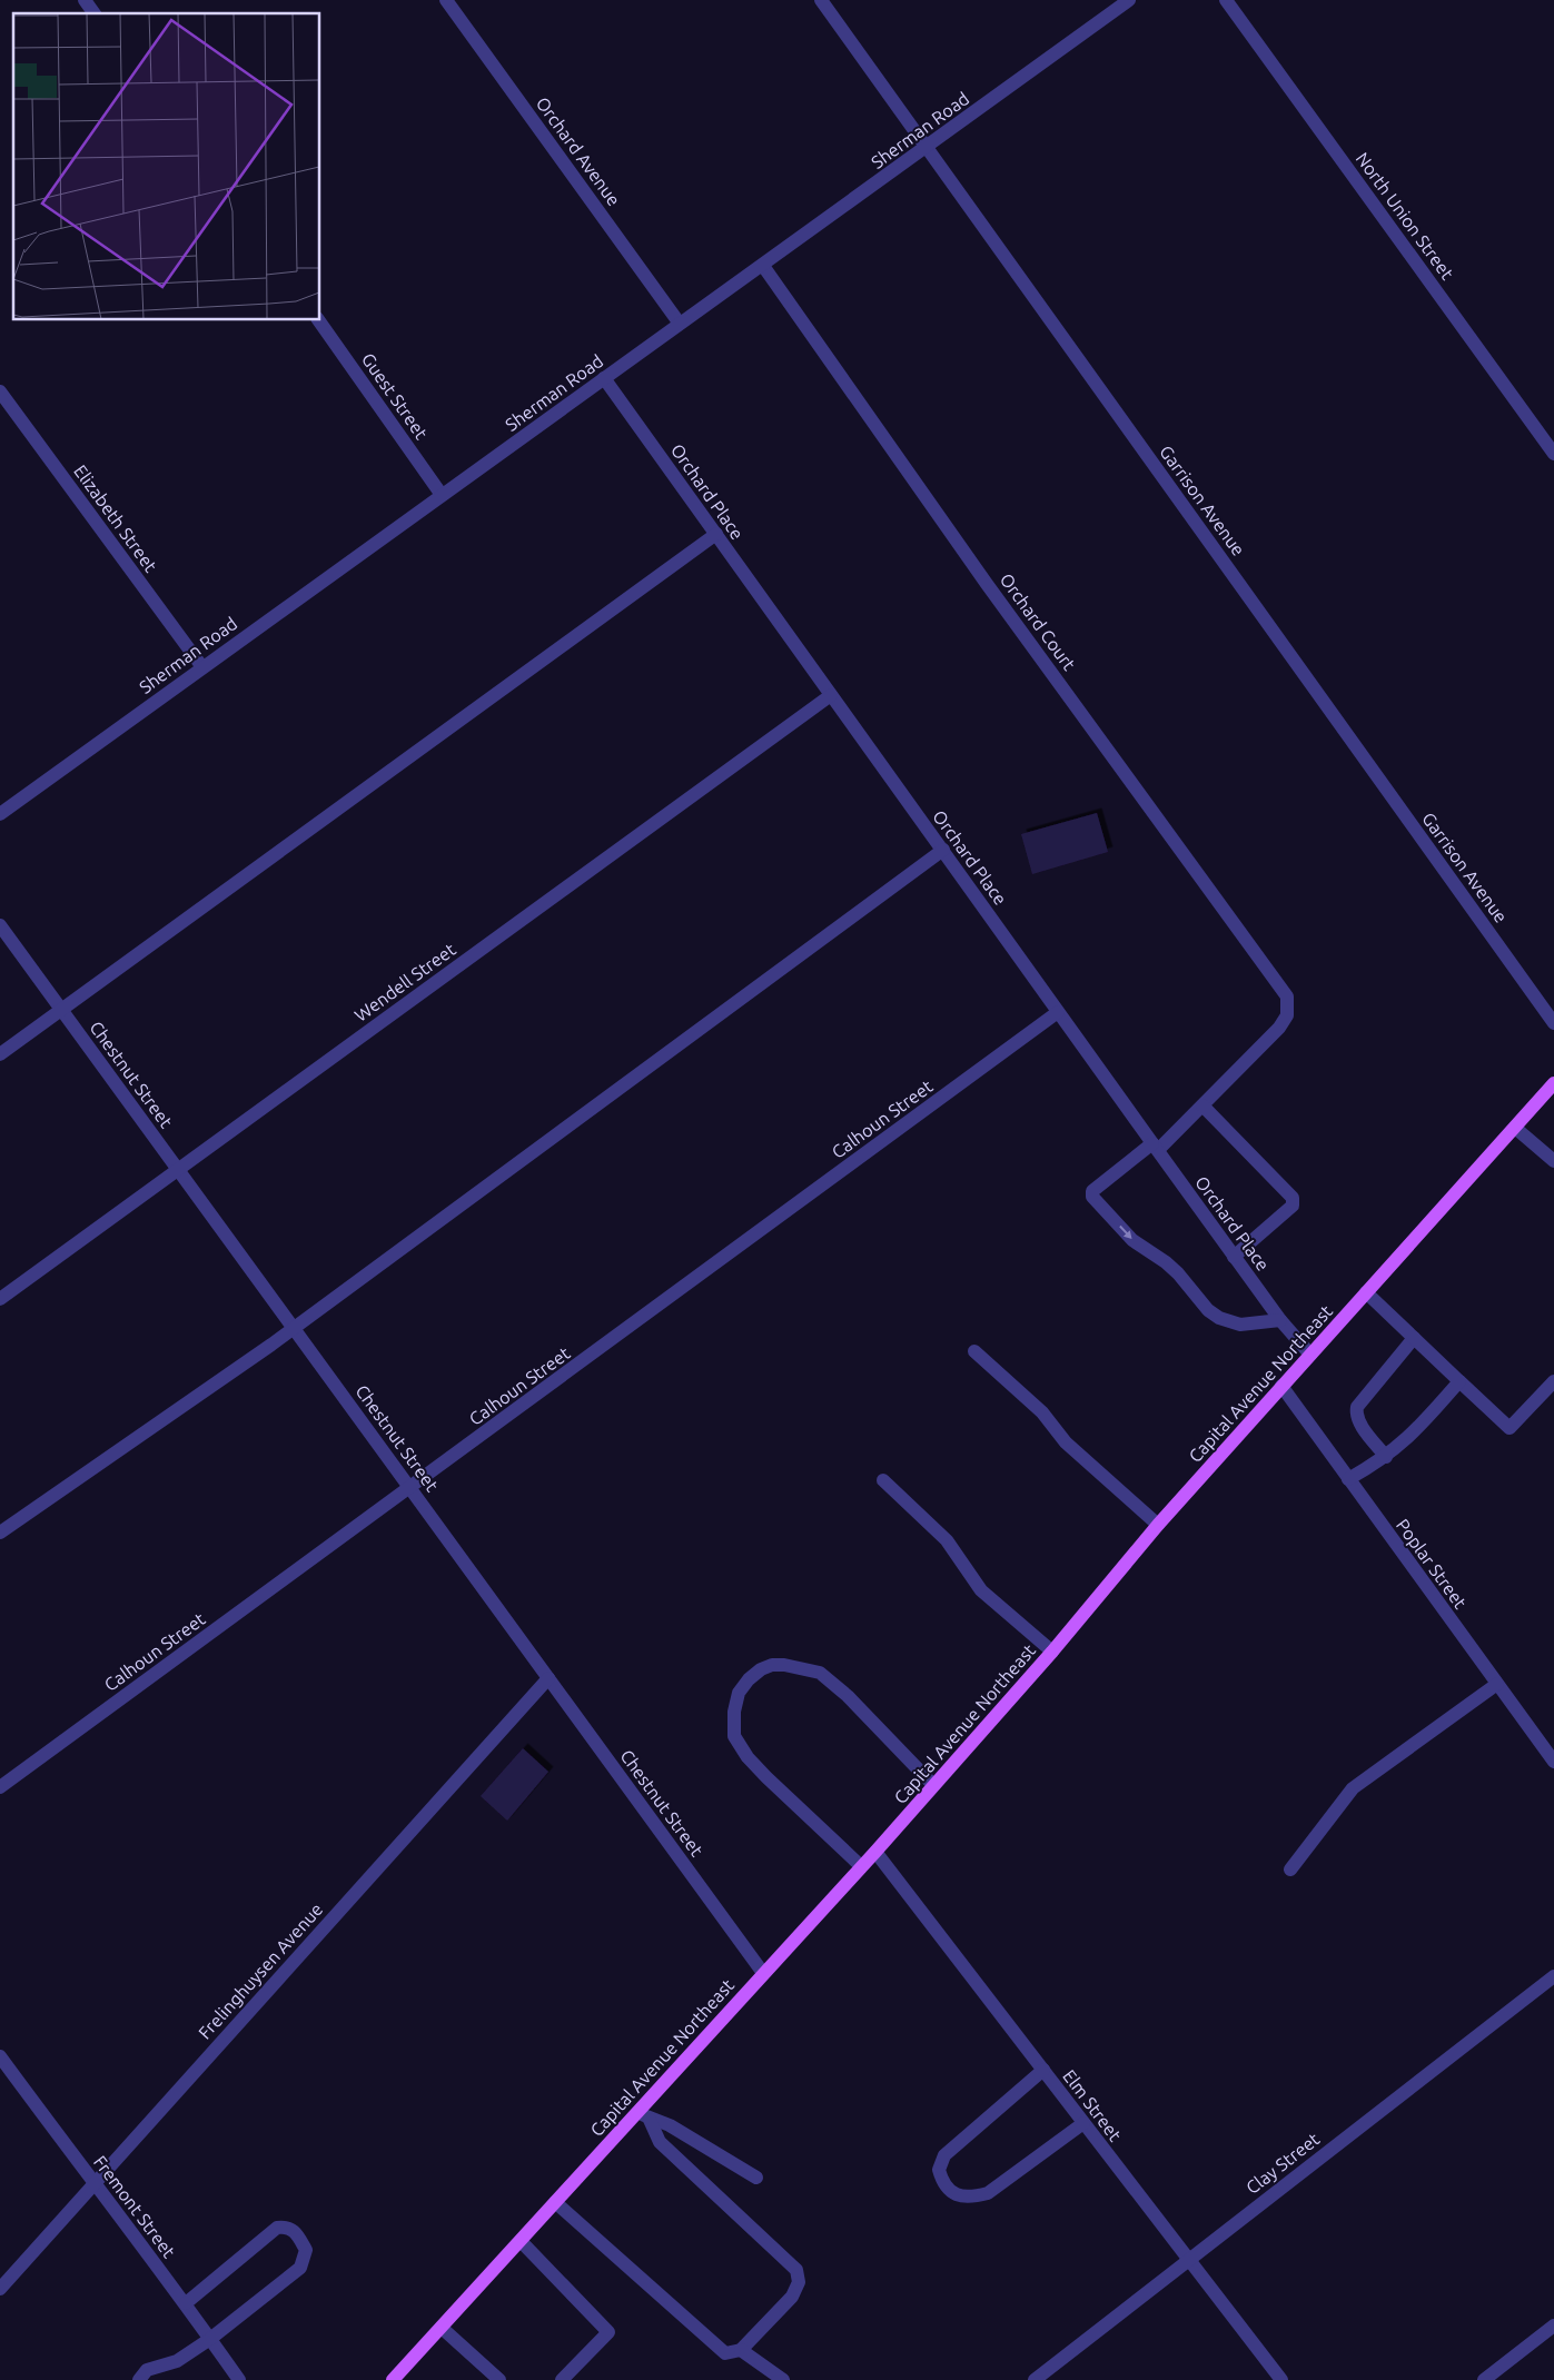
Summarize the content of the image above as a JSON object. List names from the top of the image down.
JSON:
{
  "streets": {
    "main road": ["Capital Avenue Northeast"],
    "street": [
      "Sherman Road",
      "Orchard Avenue",
      "North Union Street",
      "Guest Street",
      "Orchard Place",
      "Garrison Avenue",
      "Elizabeth Street",
      "Orchard Court",
      "Wendell Street",
      "Chestnut Street",
      "Calhoun Street",
      "Poplar Street",
      "Frelinghuysen Avenue",
      "Elm Street",
      "Clay Street",
      "Fremont Street"
    ]
  },
  "crossings": [
    ["Sherman Road", "Orchard Avenue"],
    ["Sherman Road", "Guest Street"],
    ["Sherman Road", "Orchard Place"],
    ["Sherman Road", "Garrison Avenue"],
    ["Sherman Road", "Elizabeth Street"],
    ["Sherman Road", "Orchard Court"],
    ["Orchard Place", "Wendell Street"],
    ["Orchard Place", "Calhoun Street"],
    ["Orchard Place", "Capital Avenue Northeast"],
    ["Wendell Street", "Chestnut Street"],
    ["Chestnut Street", "Calhoun Street"],
    ["Chestnut Street", "Capital Avenue Northeast"],
    ["Chestnut Street", "Frelinghuysen Avenue"],
    ["Capital Avenue Northeast", "Poplar Street"],
    ["Capital Avenue Northeast", "Elm Street"],
    ["Frelinghuysen Avenue", "Fremont Street"],
    ["Elm Street", "Clay Street"]
  ]
}
